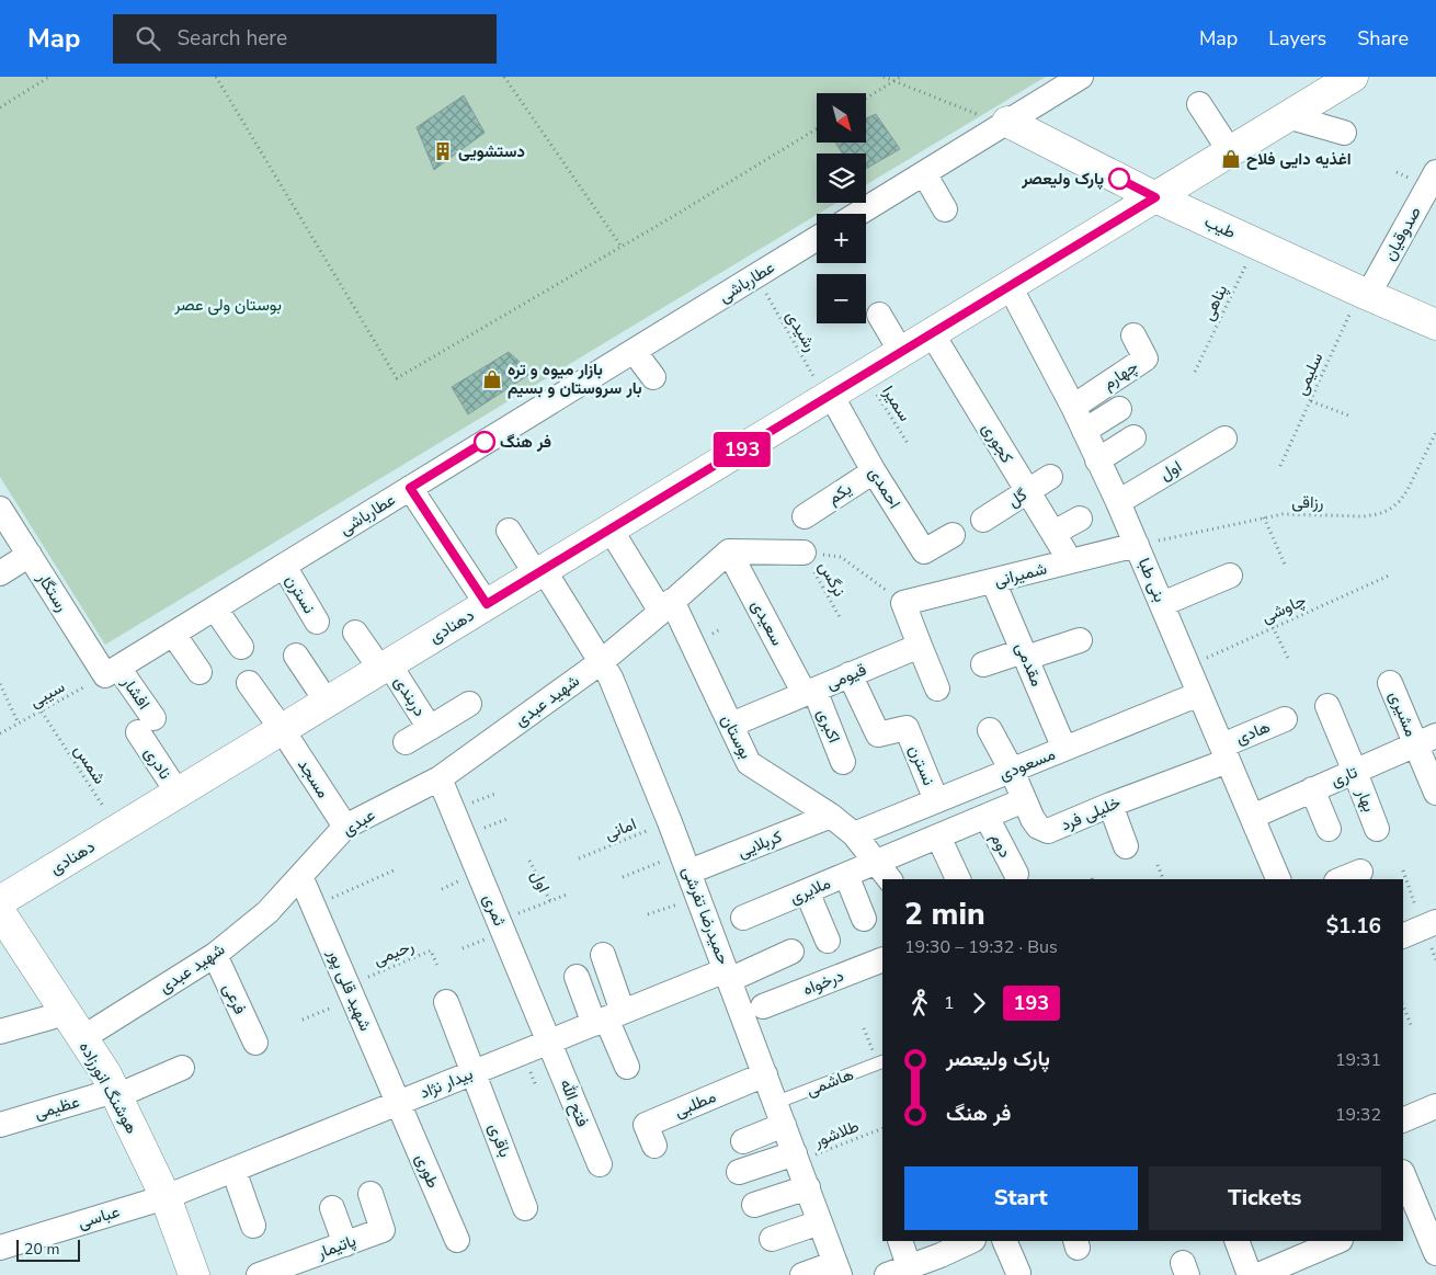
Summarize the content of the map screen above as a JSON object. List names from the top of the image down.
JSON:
{
  "streets": {
    "main road": ["طیب", "دهنادی", "هوشنگ انورزاده"],
    "street": [
      "صدوقیان",
      "عطارباشی",
      "چهارم",
      "کجوری",
      "اول",
      "احمدی",
      "یکم",
      "گل",
      "شمیرانی",
      "بنی طبا",
      "رستگار",
      "نسترن",
      "سعیدی",
      "مقدمی",
      "قیومی",
      "افشار",
      "دربندی",
      "شهید عبدی",
      "مشیری",
      "اکبری",
      "هادی",
      "بوستان",
      "نادری",
      "مسعودی",
      "تاری",
      "مسجد",
      "بهار",
      "خلیلی فرد",
      "عبدی",
      "کربلایی",
      "دوم",
      "ملایری",
      "ثمری",
      "حمیدرضا تفرشی",
      "درخواه",
      "شهید قلی پور",
      "فرعی",
      "بیدار نژاد",
      "فتح الله",
      "مطلبی",
      "عظیمی",
      "باقری",
      "طوری",
      "عباسی",
      "پاتیمار"
    ],
    "lane": ["هاشمی"],
    "path": [
      "پناهی",
      "رشیدی",
      "سلیمی",
      "سمیرا",
      "رزاقی",
      "نرگس",
      "چاوشی",
      "سیبی",
      "شمس",
      "امانی",
      "رحیمی",
      "طلاشور"
    ]
  },
  "crossings": [
    ["طیب", "صدوقیان"],
    ["طیب", "پناهی"],
    ["طیب", "سلیمی"],
    ["طیب", "دهنادی"],
    ["صدوقیان", "سلیمی"],
    ["عطارباشی", "رشیدی"],
    ["عطارباشی", "رستگار"],
    ["عطارباشی", "نسترن"],
    ["عطارباشی", "افشار"],
    ["عطارباشی", "سیبی"],
    ["رشیدی", "احمدی"],
    ["رشیدی", "دهنادی"],
    ["چهارم", "بنی طبا"],
    ["سمیرا", "دهنادی"],
    ["کجوری", "گل"],
    ["کجوری", "دهنادی"],
    ["اول", "بنی طبا"],
    ["احمدی", "یکم"],
    ["احمدی", "دهنادی"],
    ["رزاقی", "شمیرانی"],
    ["رزاقی", "بنی طبا"],
    ["شمیرانی", "بنی طبا"],
    ["شمیرانی", "مقدمی"],
    ["بنی طبا", "چاوشی"],
    ["بنی طبا", "دهنادی"],
    ["بنی طبا", "هادی"],
    ["بنی طبا", "مسعودی"],
    ["بنی طبا", "تاری"],
    ["بنی طبا", "خلیلی فرد"],
    ["رستگار", "افشار"],
    ["رستگار", "سیبی"],
    ["نسترن", "قیومی"],
    ["نسترن", "مسعودی"],
    ["سعیدی", "قیومی"],
    ["سعیدی", "اکبری"],
    ["دهنادی", "دربندی"],
    ["دهنادی", "بوستان"],
    ["دهنادی", "نادری"],
    ["دهنادی", "شمس"],
    ["دهنادی", "مسجد"],
    ["دهنادی", "حمیدرضا تفرشی"],
    ["مقدمی", "مسعودی"],
    ["قیومی", "اکبری"],
    ["قیومی", "بوستان"],
    ["افشار", "سیبی"],
    ["افشار", "نادری"],
    ["سیبی", "شمس"],
    ["شهید عبدی", "عبدی"],
    ["شهید عبدی", "ثمری"],
    ["شهید عبدی", "حمیدرضا تفرشی"],
    ["شهید عبدی", "شهید قلی پور"],
    ["شهید عبدی", "فرعی"],
    ["شهید عبدی", "هوشنگ انورزاده"],
    ["مشیری", "تاری"],
    ["هادی", "خلیلی فرد"],
    ["بوستان", "مسعودی"],
    ["بوستان", "کربلایی"],
    ["بوستان", "ملایری"],
    ["مسعودی", "خلیلی فرد"],
    ["تاری", "بهار"],
    ["مسجد", "عبدی"],
    ["عبدی", "ثمری"],
    ["عبدی", "شهید قلی پور"],
    ["امانی", "حمیدرضا تفرشی"],
    ["کربلایی", "حمیدرضا تفرشی"],
    ["ثمری", "بیدار نژاد"],
    ["ثمری", "فتح الله"],
    ["حمیدرضا تفرشی", "هاشمی"],
    ["حمیدرضا تفرشی", "بیدار نژاد"],
    ["حمیدرضا تفرشی", "مطلبی"],
    ["حمیدرضا تفرشی", "طلاشور"],
    ["رحیمی", "شهید قلی پور"],
    ["شهید قلی پور", "بیدار نژاد"],
    ["شهید قلی پور", "طوری"],
    ["بیدار نژاد", "هوشنگ انورزاده"],
    ["بیدار نژاد", "فتح الله"],
    ["بیدار نژاد", "باقری"],
    ["بیدار نژاد", "طوری"],
    ["بیدار نژاد", "عباسی"],
    ["هوشنگ انورزاده", "عظیمی"],
    ["هوشنگ انورزاده", "عباسی"]
  ],
  "parks": ["بوستان ولی عصر"],
  "places": {
    "building": ["دستشویی"],
    "shop": ["اغذیه دایی فلاح", "بازار میوه و تره بار سروستان و بسیم"],
    "other": ["پارک ولیعصر", "فر هنگ"]
  },
  "lines": ["bus line 193"],
  "scale_bar": "20 m",
  "north": "bottom right",
  "page": {
    "header": "Map",
    "search": "Search here",
    "nav": ["Map", "Layers", "Share"],
    "on_map": "193",
    "map_buttons": ["+", "−"],
    "heading": ["2 min", "19:30 – 19:32 · Bus", "$1.16"],
    "legs": ["1", "193"],
    "list": [
      {
        "name": "پارک ولیعصر",
        "value": "19:31"
      },
      {
        "name": "فر هنگ",
        "value": "19:32"
      }
    ],
    "buttons": ["Start", "Tickets"],
    "scale": "20 m"
  }
}
